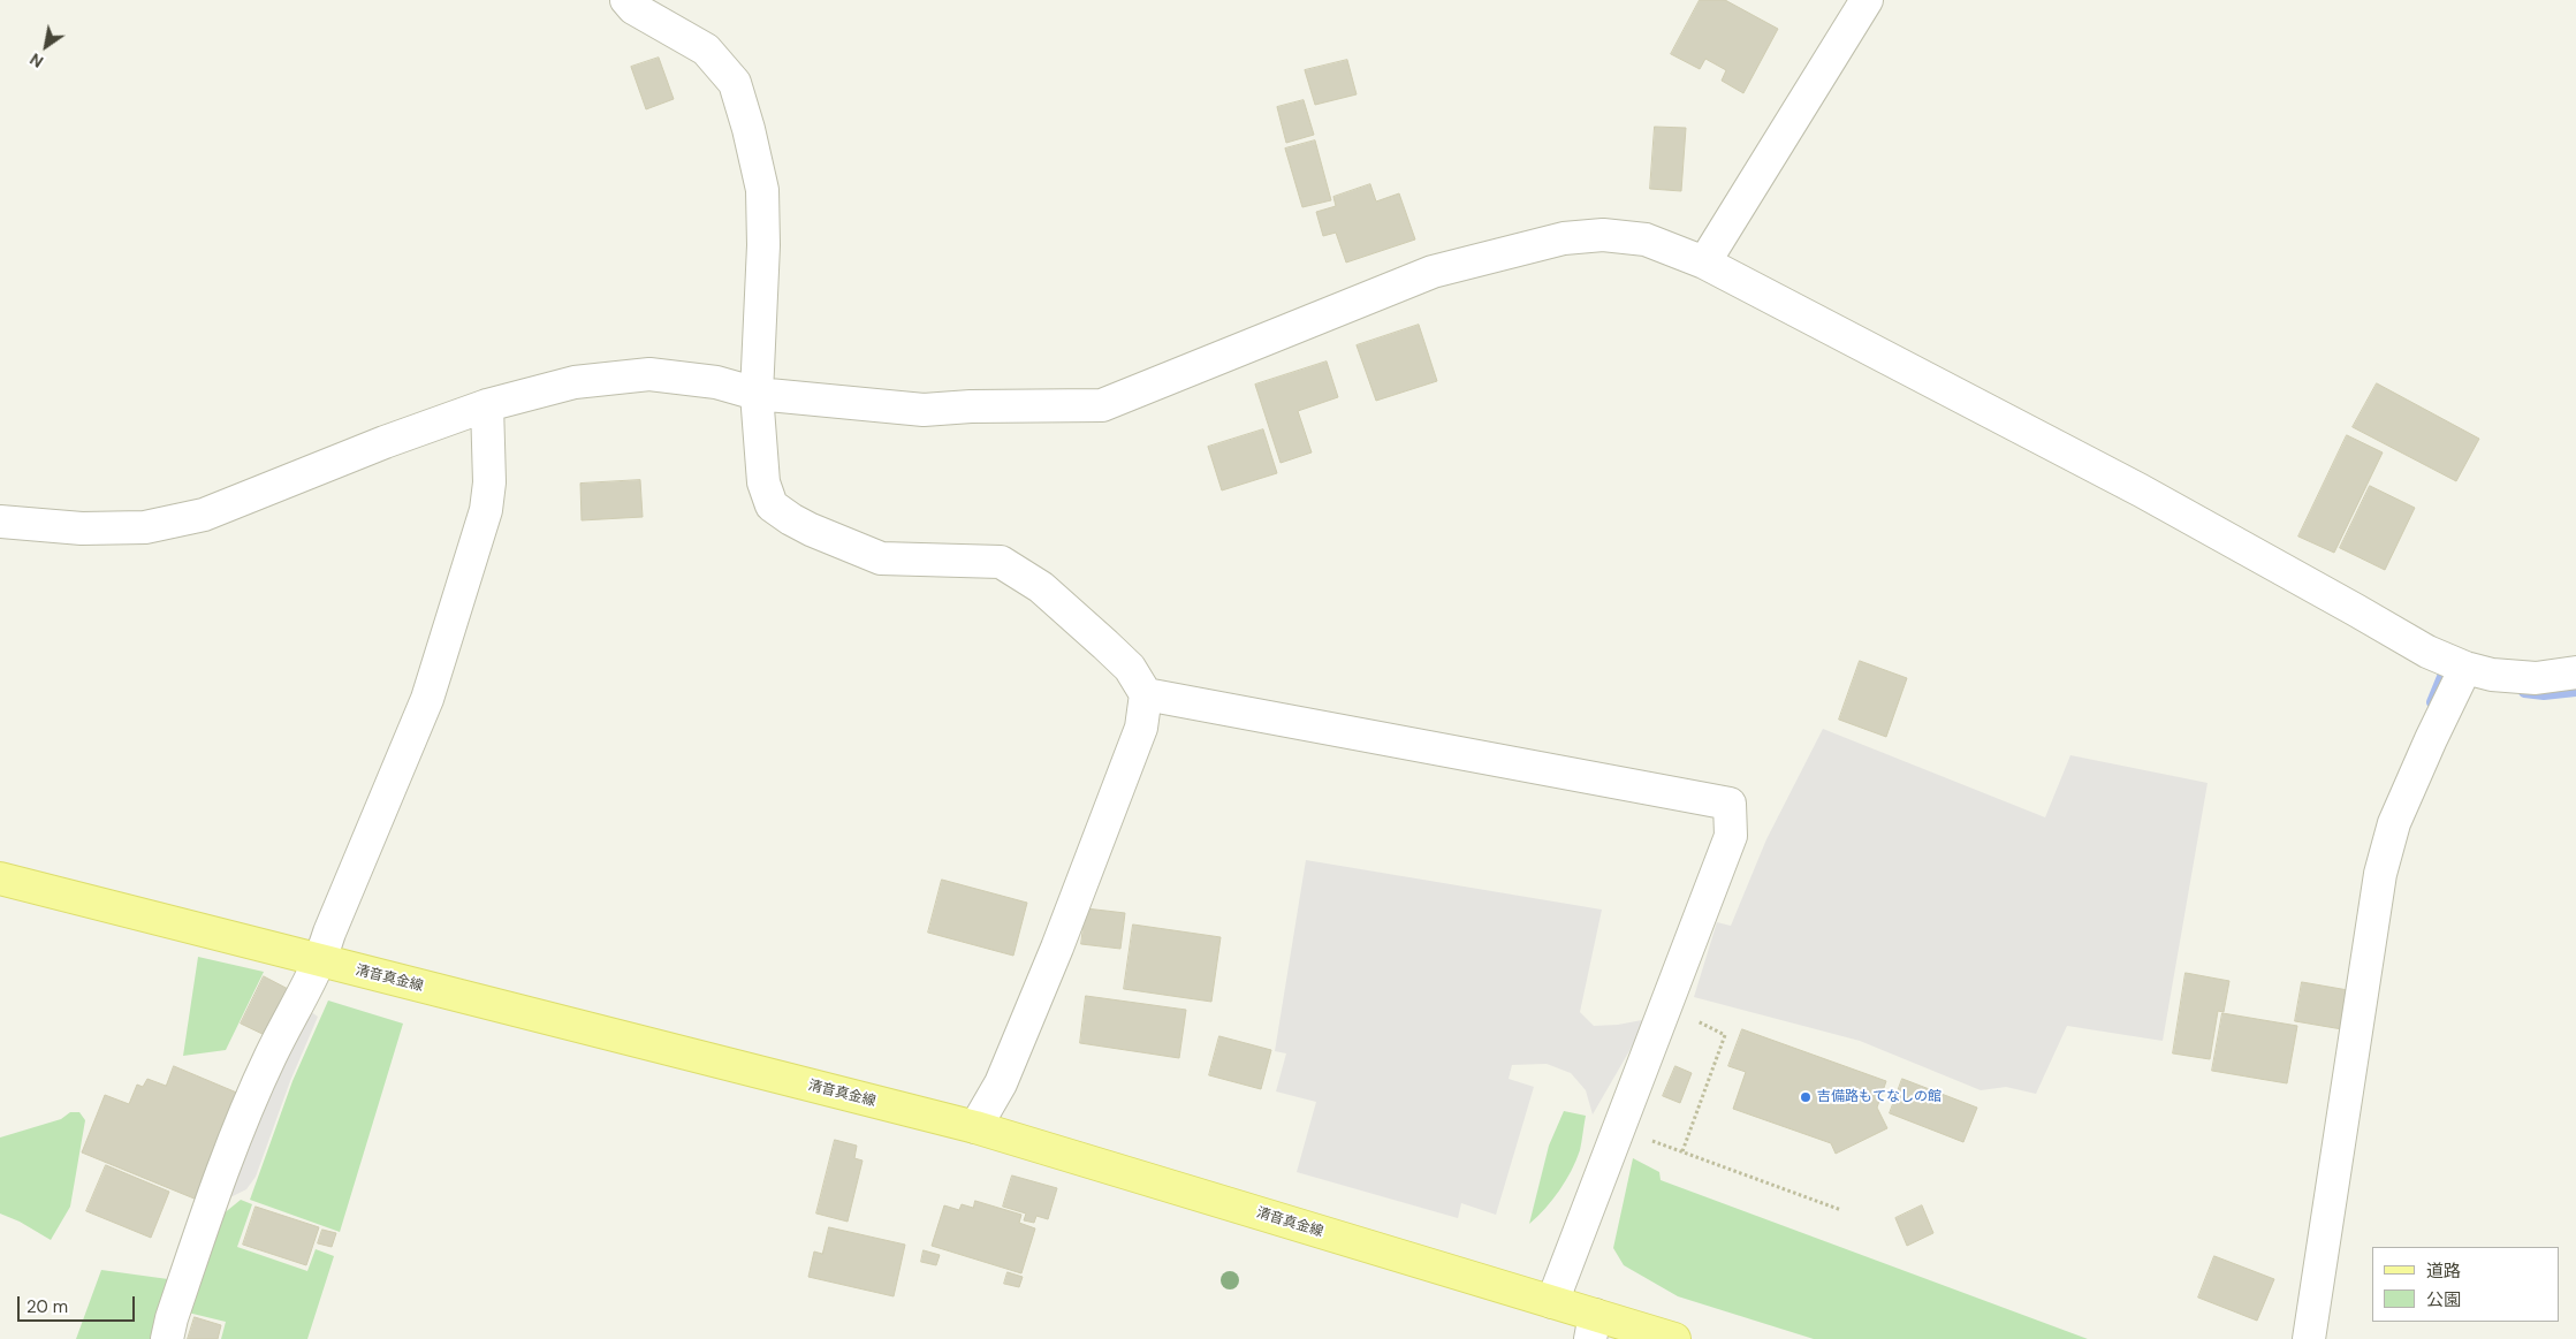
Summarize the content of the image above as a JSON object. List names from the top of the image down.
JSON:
{
  "streets": {
    "main road": ["清音真金線"]
  },
  "places": ["吉備路もてなしの館"],
  "legend": ["道路", "公園"],
  "scale_bar": "20 m",
  "north": "bottom left"
}
